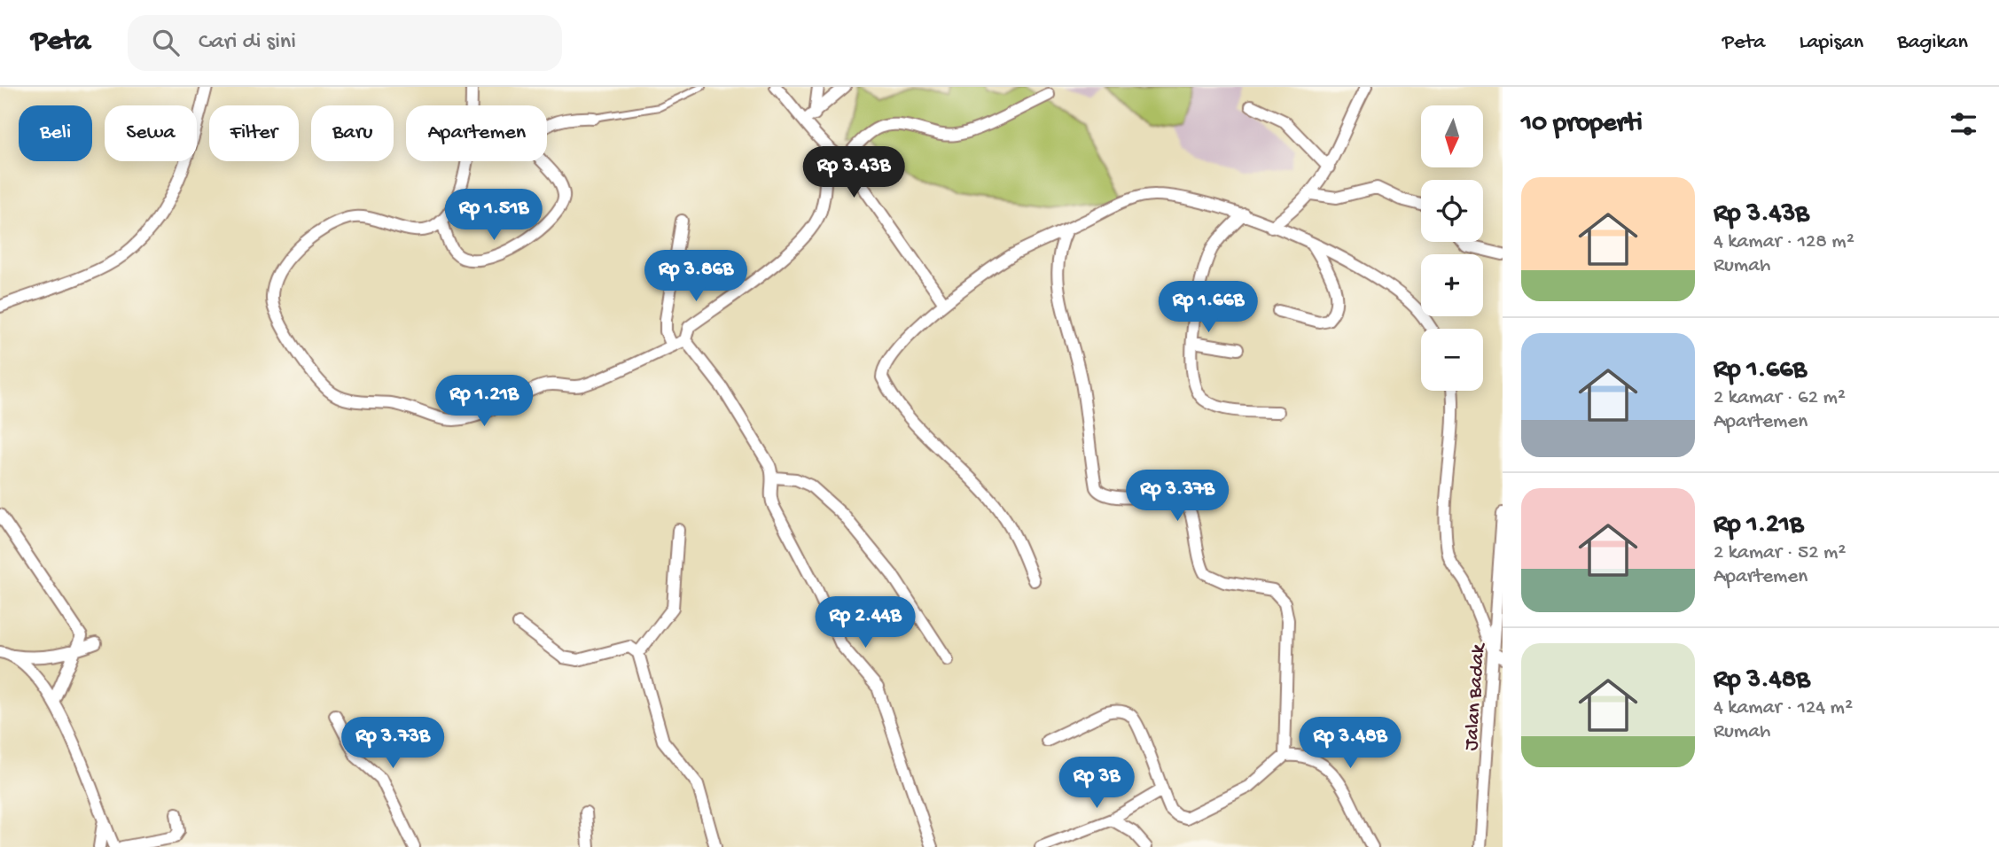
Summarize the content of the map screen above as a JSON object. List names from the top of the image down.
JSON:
{
  "streets": {
    "street": ["Jalan Badak"]
  },
  "north": "bottom",
  "page": {
    "header": "Peta",
    "search": "Cari di sini",
    "nav": ["Peta", "Lapisan", "Bagikan"],
    "heading": "10 properti",
    "map_buttons": ["+", "−"],
    "chip": [
      "Beli",
      "Sewa",
      "Filter",
      "Baru",
      "Apartemen"
    ],
    "price": [
      "Rp 3.43B",
      "Rp 1.51B",
      "Rp 3.86B",
      "Rp 1.66B",
      "Rp 1.21B",
      "Rp 3.37B",
      "Rp 2.44B",
      "Rp 3.73B",
      "Rp 3.48B",
      "Rp 3B"
    ],
    "list": [
      {
        "name": "Rp 3.43B",
        "note": "4 kamar · 128 m² · Rumah"
      },
      {
        "name": "Rp 1.66B",
        "note": "2 kamar · 62 m² · Apartemen"
      },
      {
        "name": "Rp 1.21B",
        "note": "2 kamar · 52 m² · Apartemen"
      },
      {
        "name": "Rp 3.48B",
        "note": "4 kamar · 124 m² · Rumah"
      }
    ]
  }
}
